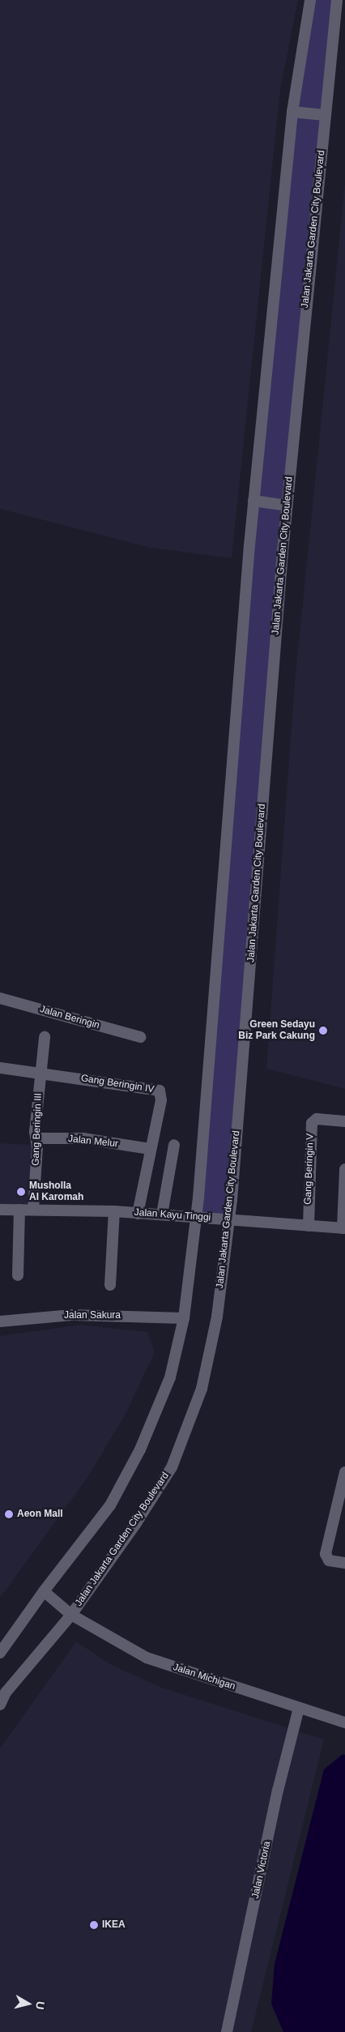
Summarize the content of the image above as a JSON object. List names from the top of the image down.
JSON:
{
  "streets": {
    "street": [
      "Jalan Jakarta Garden City Boulevard",
      "Jalan Beringin",
      "Gang Beringin IV",
      "Gang Beringin III",
      "Jalan Melur",
      "Gang Beringin V",
      "Jalan Kayu Tinggi",
      "Jalan Sakura",
      "Jalan Michigan",
      "Jalan Victoria"
    ]
  },
  "crossings": [
    ["Jalan Jakarta Garden City Boulevard", "Jalan Michigan"],
    ["Gang Beringin IV", "Gang Beringin III"],
    ["Gang Beringin IV", "Jalan Melur"],
    ["Gang Beringin IV", "Jalan Kayu Tinggi"],
    ["Gang Beringin III", "Jalan Melur"],
    ["Gang Beringin III", "Jalan Kayu Tinggi"],
    ["Gang Beringin V", "Jalan Kayu Tinggi"],
    ["Jalan Michigan", "Jalan Victoria"]
  ],
  "places": [
    "Green Sedayu Biz Park Cakung",
    "Musholla Al Karomah",
    "Aeon Mall",
    "IKEA"
  ],
  "north": "right"
}
